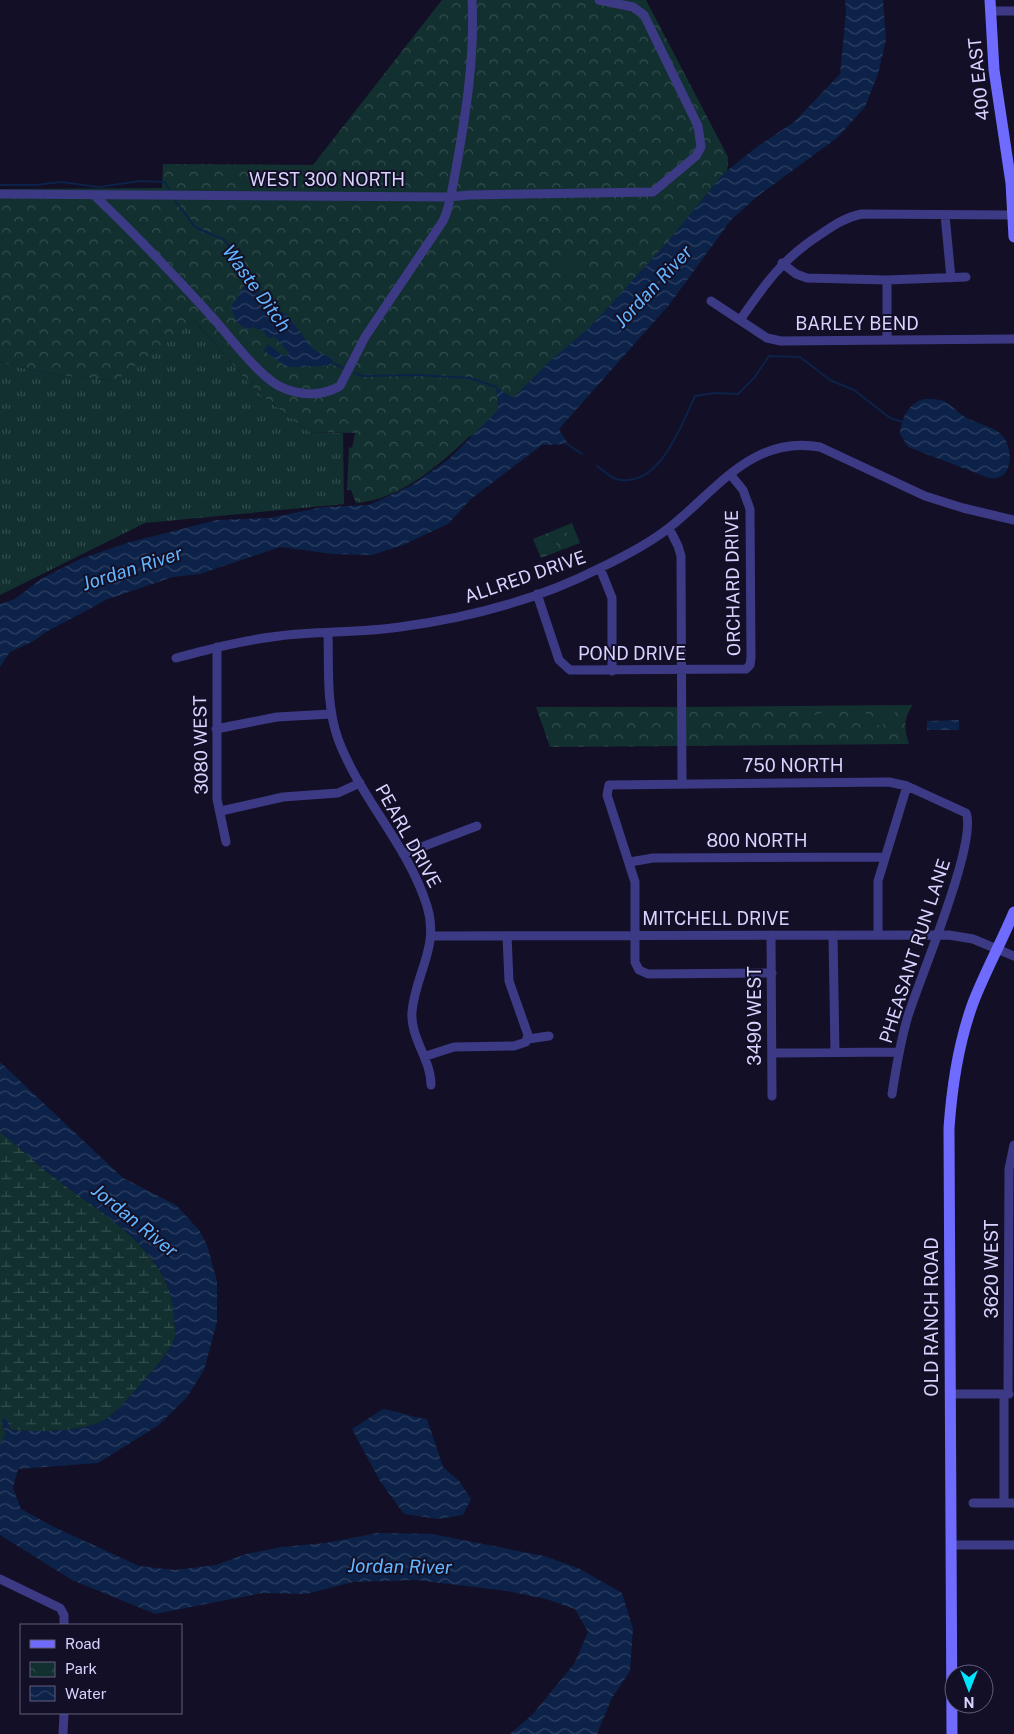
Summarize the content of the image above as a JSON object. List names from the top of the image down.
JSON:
{
  "streets": {
    "street": [
      "400 EAST",
      "WEST 300 NORTH",
      "BARLEY BEND",
      "ALLRED DRIVE",
      "ORCHARD DRIVE",
      "POND DRIVE",
      "3080 WEST",
      "750 NORTH",
      "PEARL DRIVE",
      "800 NORTH",
      "MITCHELL DRIVE",
      "PHEASANT RUN LANE",
      "3490 WEST",
      "3620 WEST",
      "OLD RANCH ROAD"
    ]
  },
  "crossings": [
    ["ALLRED DRIVE", "ORCHARD DRIVE"],
    ["ALLRED DRIVE", "POND DRIVE"],
    ["ALLRED DRIVE", "3080 WEST"],
    ["ALLRED DRIVE", "PEARL DRIVE"],
    ["ORCHARD DRIVE", "POND DRIVE"],
    ["750 NORTH", "800 NORTH"],
    ["750 NORTH", "PHEASANT RUN LANE"],
    ["PEARL DRIVE", "MITCHELL DRIVE"],
    ["MITCHELL DRIVE", "PHEASANT RUN LANE"],
    ["MITCHELL DRIVE", "3490 WEST"],
    ["MITCHELL DRIVE", "OLD RANCH ROAD"]
  ],
  "water": ["Jordan River", "Waste Ditch"],
  "legend": ["Road", "Park", "Water"],
  "north": "bottom"
}
